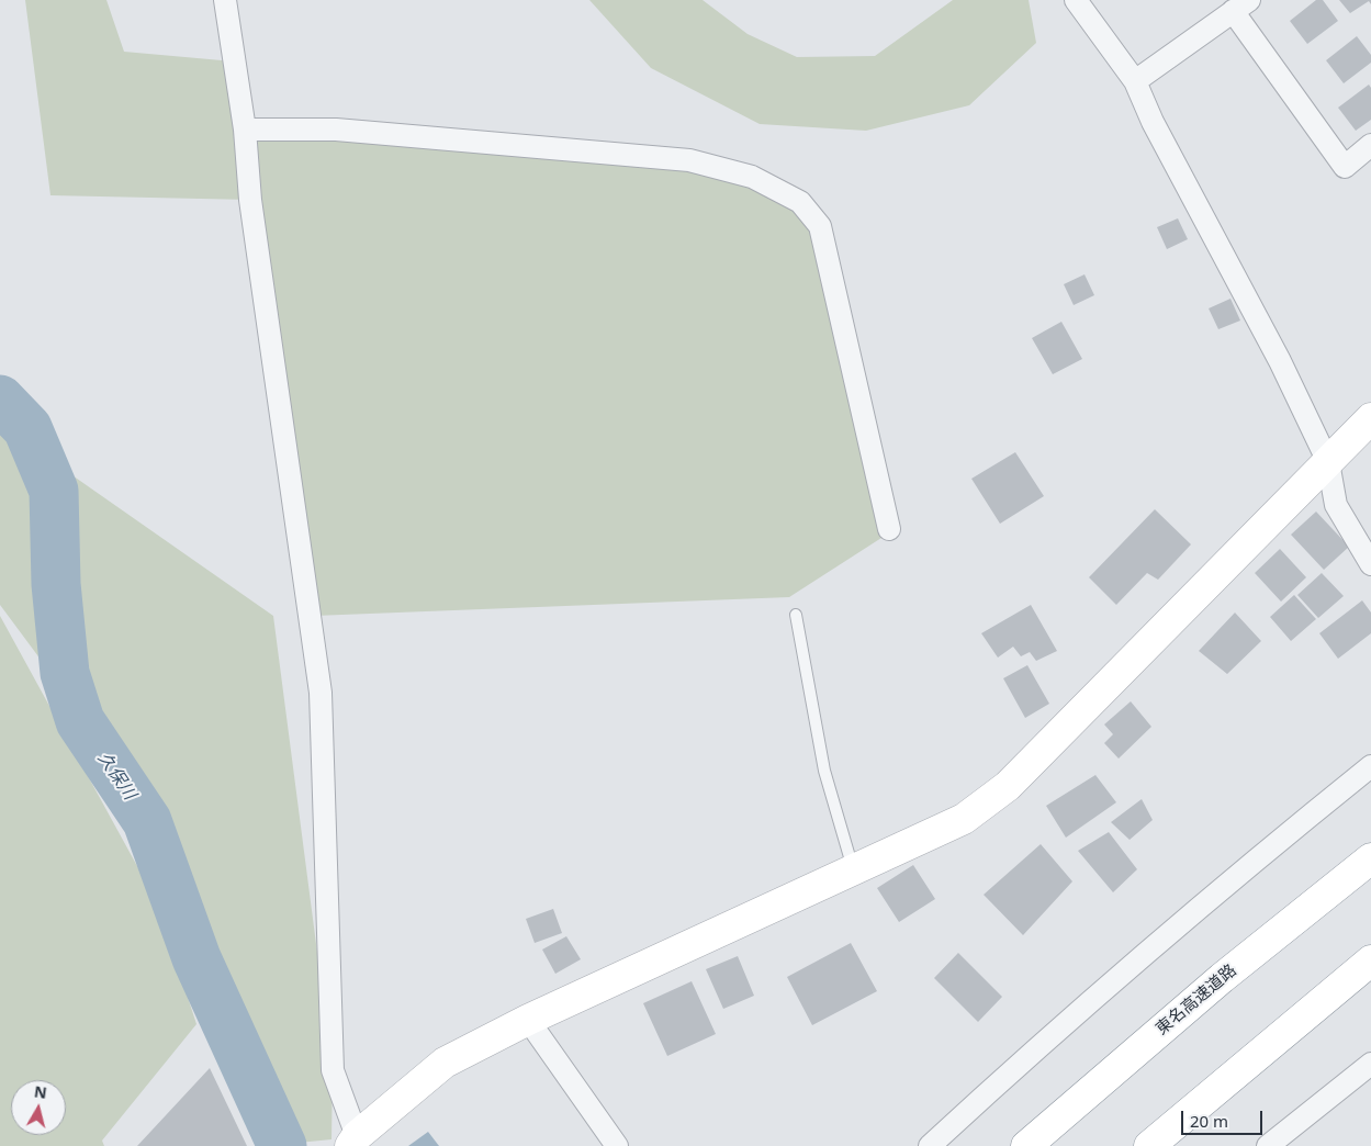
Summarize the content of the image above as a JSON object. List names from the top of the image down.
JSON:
{
  "streets": {
    "main road": ["東名高速道路"]
  },
  "water": ["久保川"],
  "scale_bar": "20 m",
  "north": "top"
}
